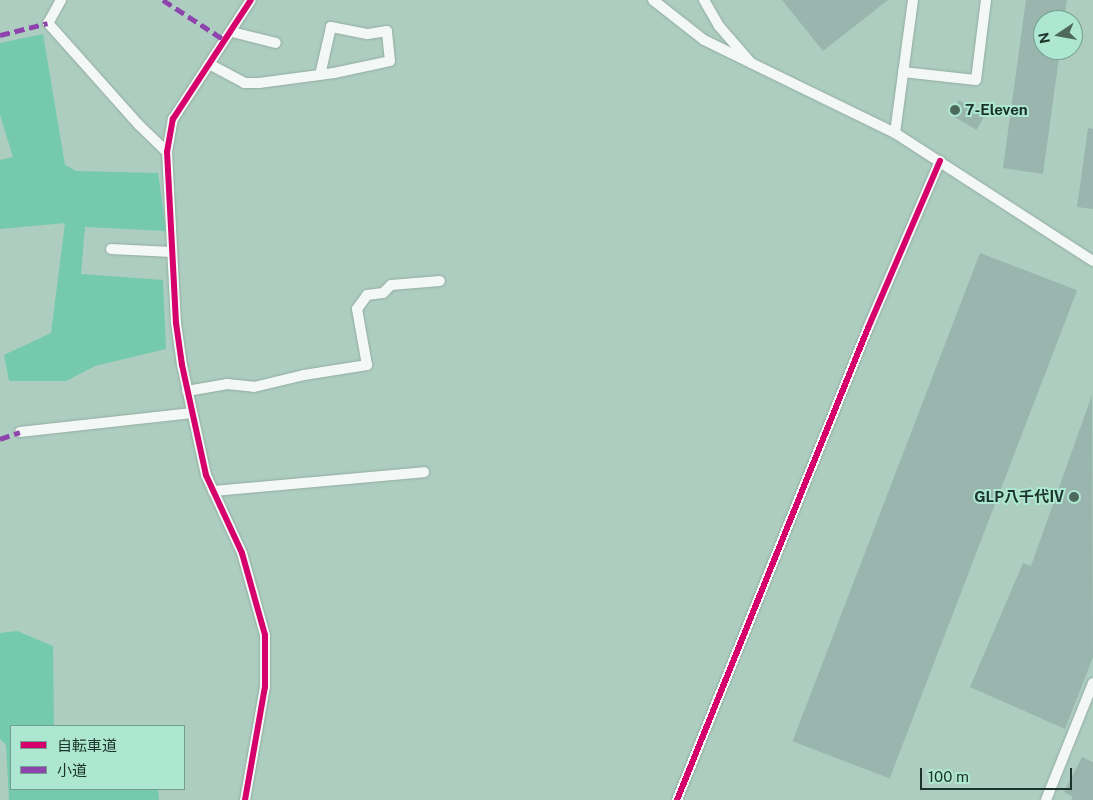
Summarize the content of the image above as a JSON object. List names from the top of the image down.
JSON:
{
  "places": ["7-Eleven", "GLP八千代Ⅳ"],
  "legend": ["自転車道", "小道"],
  "scale_bar": "100 m",
  "north": "left"
}
